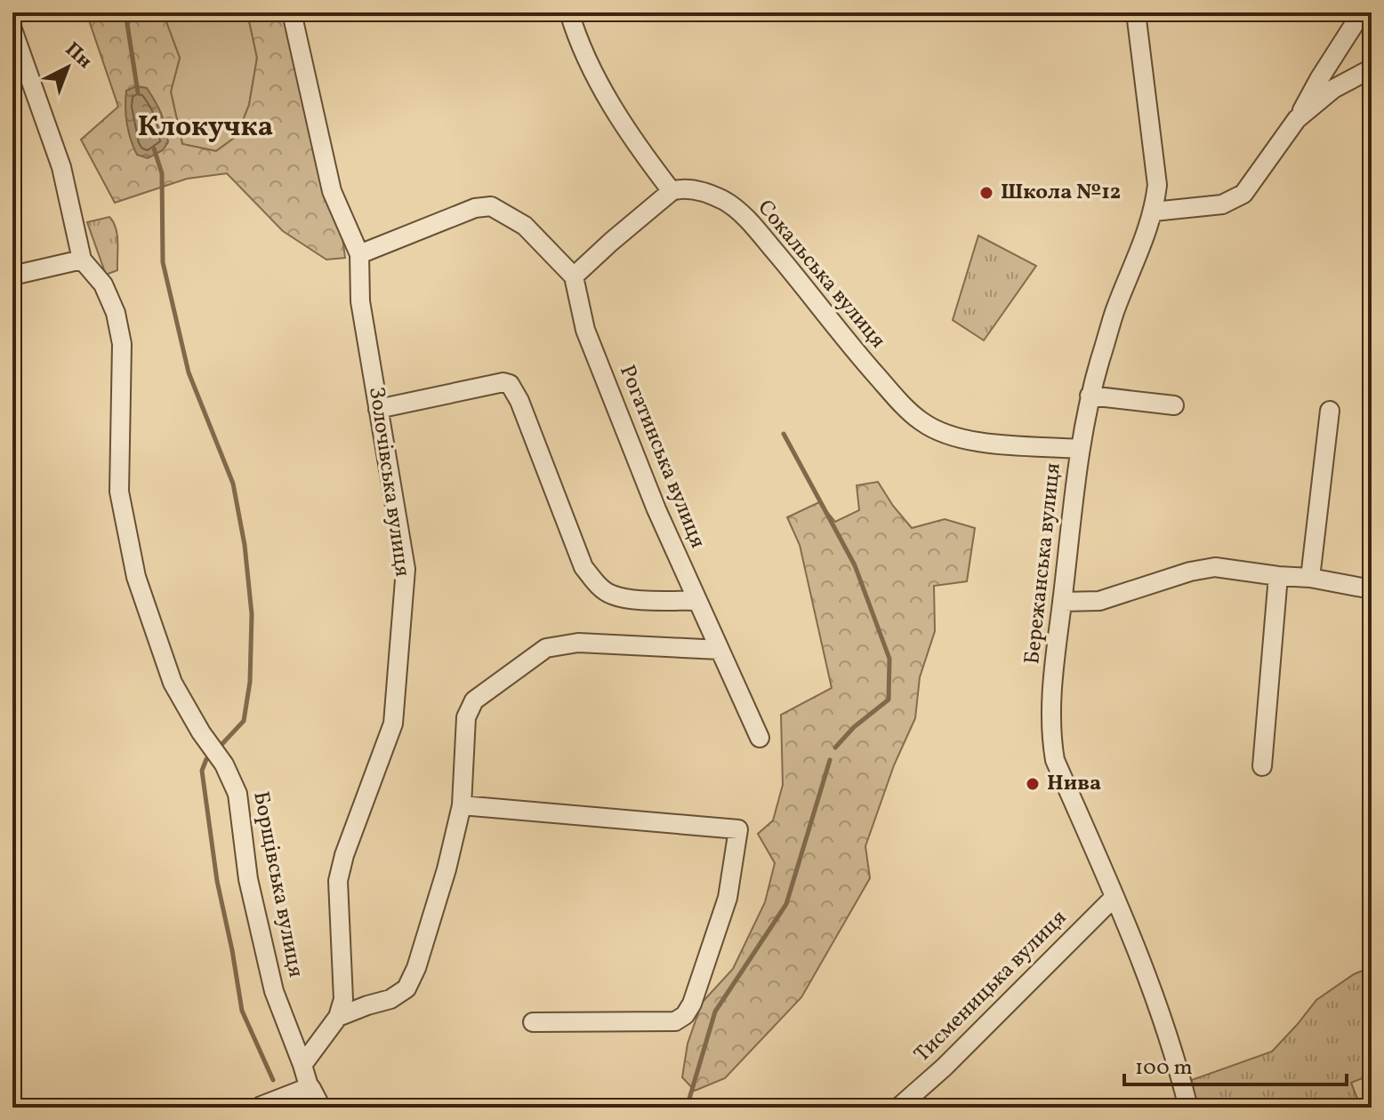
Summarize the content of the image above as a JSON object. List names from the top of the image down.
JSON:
{
  "streets": {
    "street": [
      "Сокальська вулиця",
      "Рогатинська вулиця",
      "Золочівська вулиця",
      "Бережанська вулиця",
      "Борщівська вулиця",
      "Тисменицька вулиця"
    ]
  },
  "crossings": [
    ["Сокальська вулиця", "Бережанська вулиця"],
    ["Золочівська вулиця", "Борщівська вулиця"],
    ["Бережанська вулиця", "Тисменицька вулиця"]
  ],
  "districts": ["Клокучка"],
  "places": ["Школа №12", "Нива"],
  "scale_bar": "100 m",
  "north": "top right"
}
